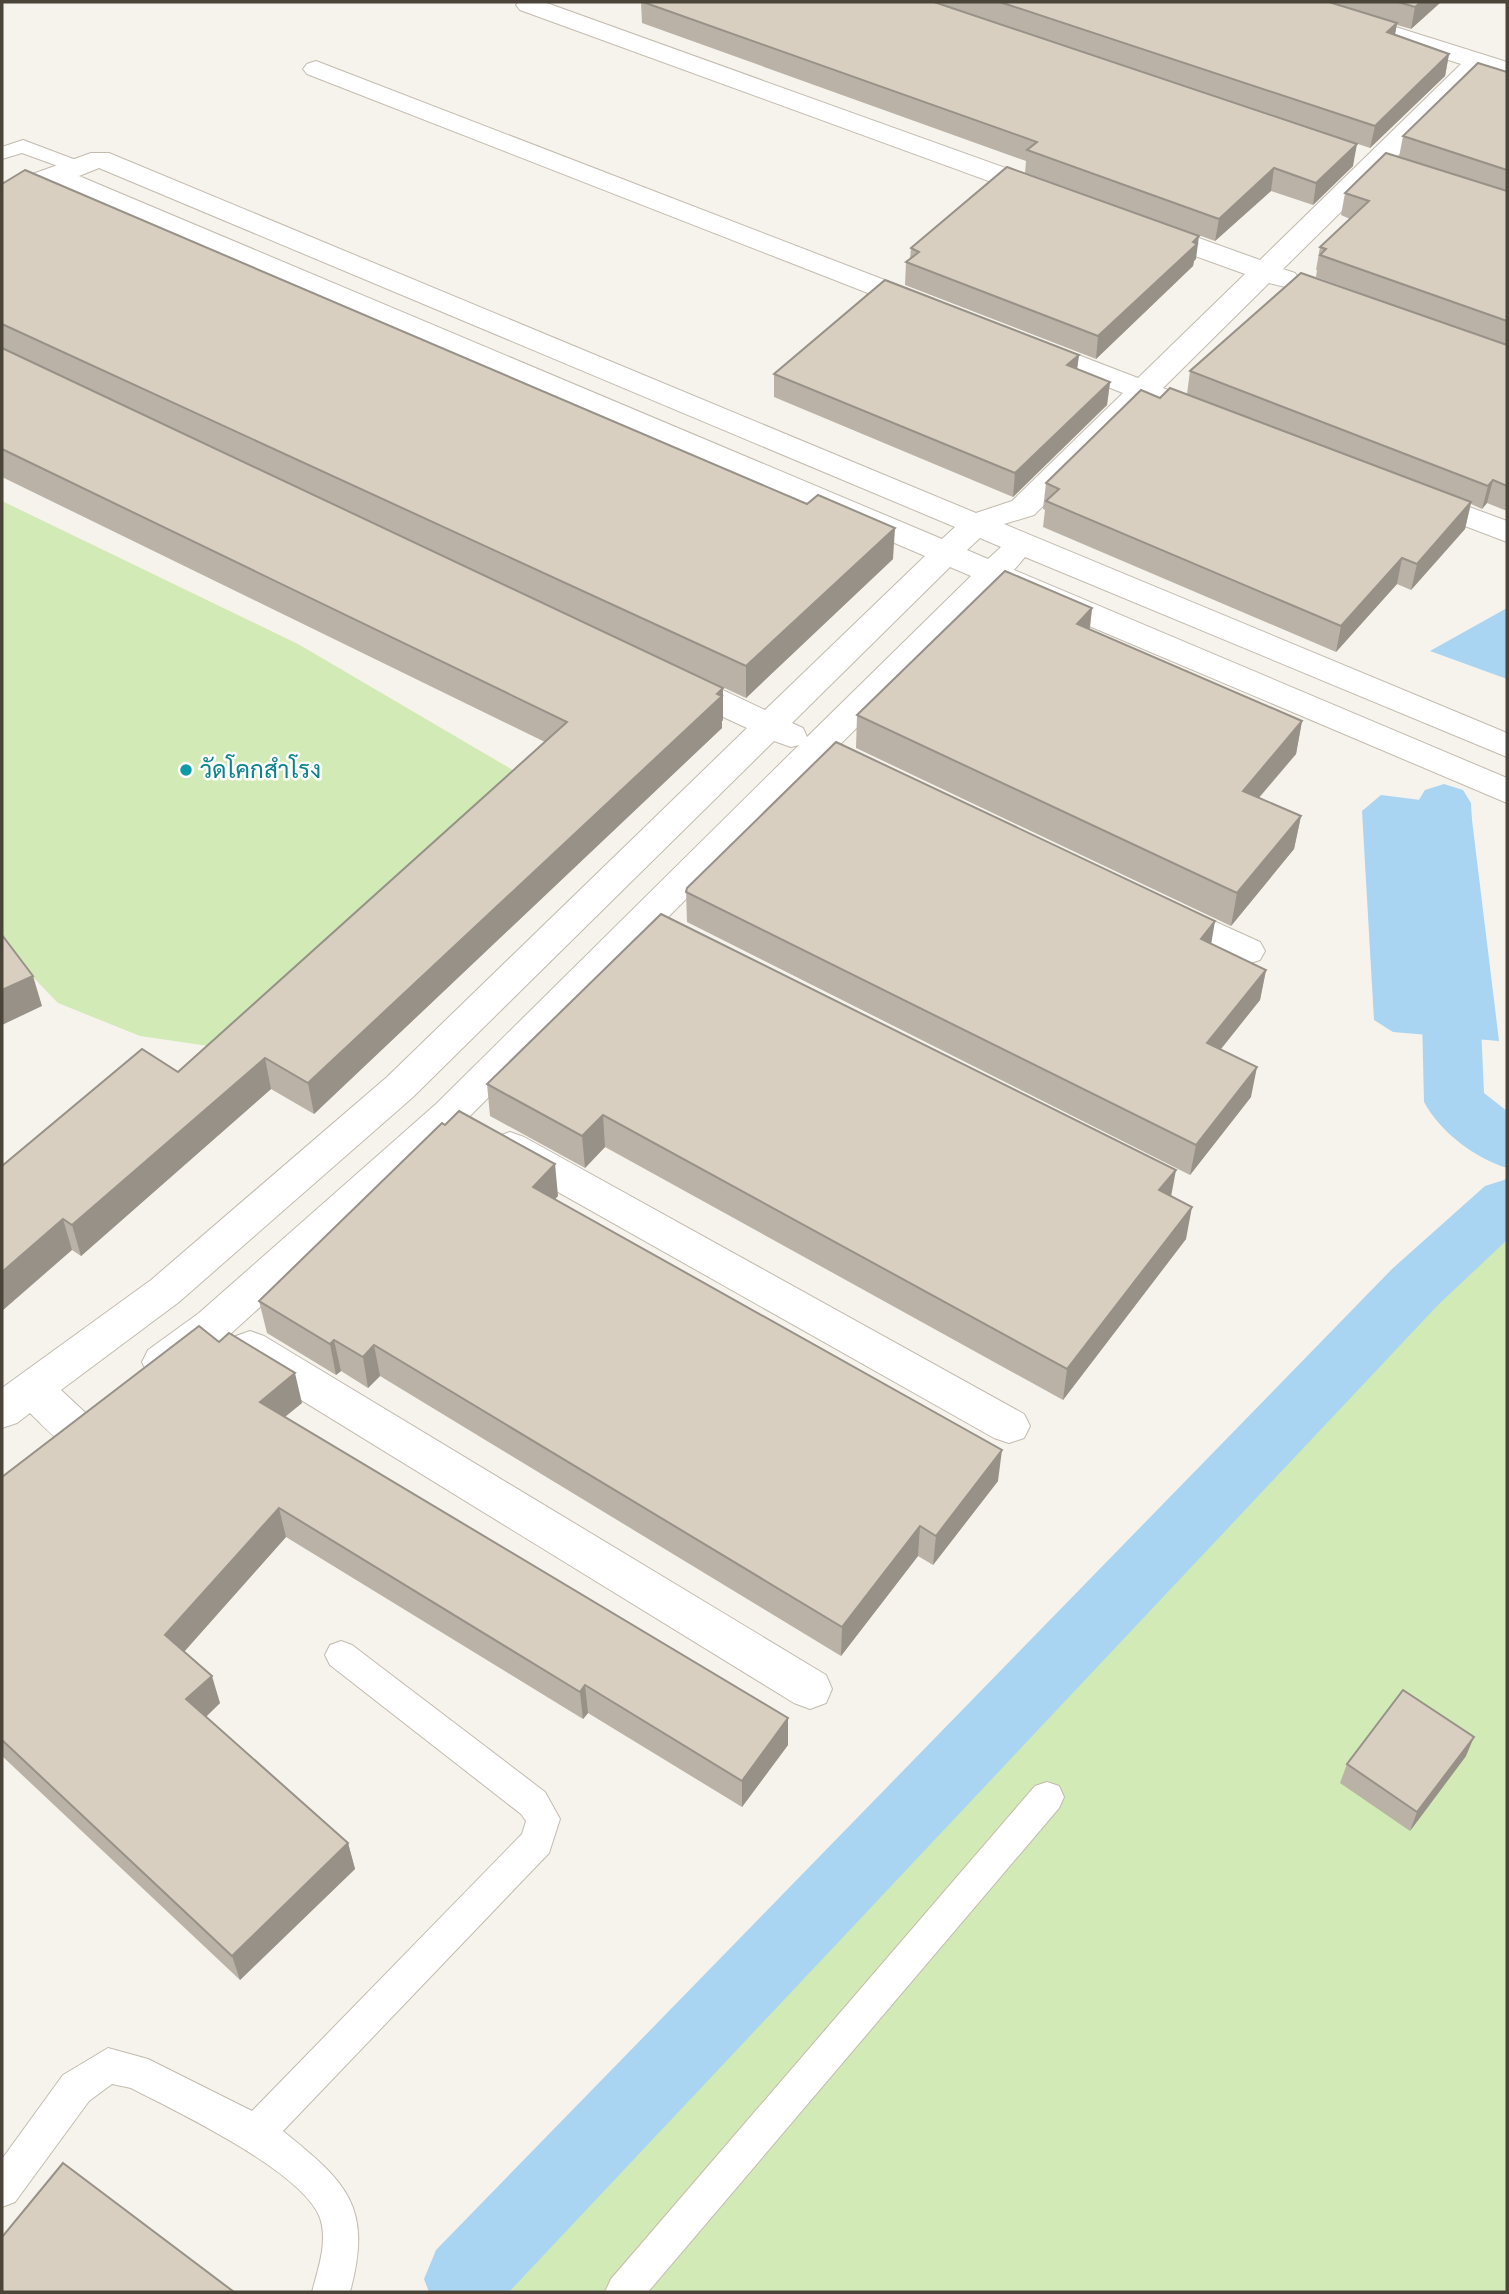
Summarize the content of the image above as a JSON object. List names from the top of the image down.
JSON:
{
  "places": ["วัดโคกสำโรง"]
}
